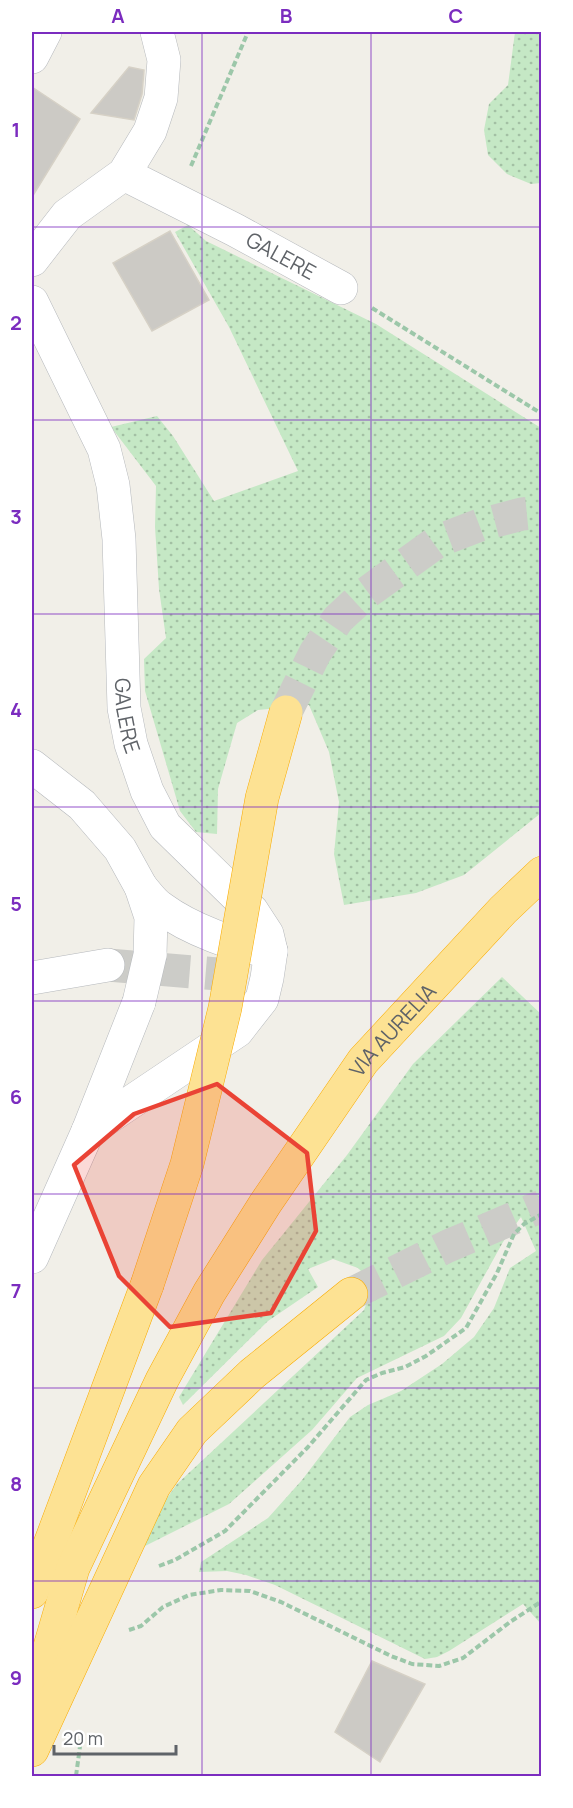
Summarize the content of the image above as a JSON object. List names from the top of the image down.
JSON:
{
  "streets": {
    "highway": ["VIA AURELIA"],
    "street": ["GALERE"]
  },
  "scale_bar": "20 m",
  "grid": {
    "columns": ["A", "B", "C"],
    "rows": [
      "1",
      "2",
      "3",
      "4",
      "5",
      "6",
      "7",
      "8",
      "9"
    ]
  }
}
